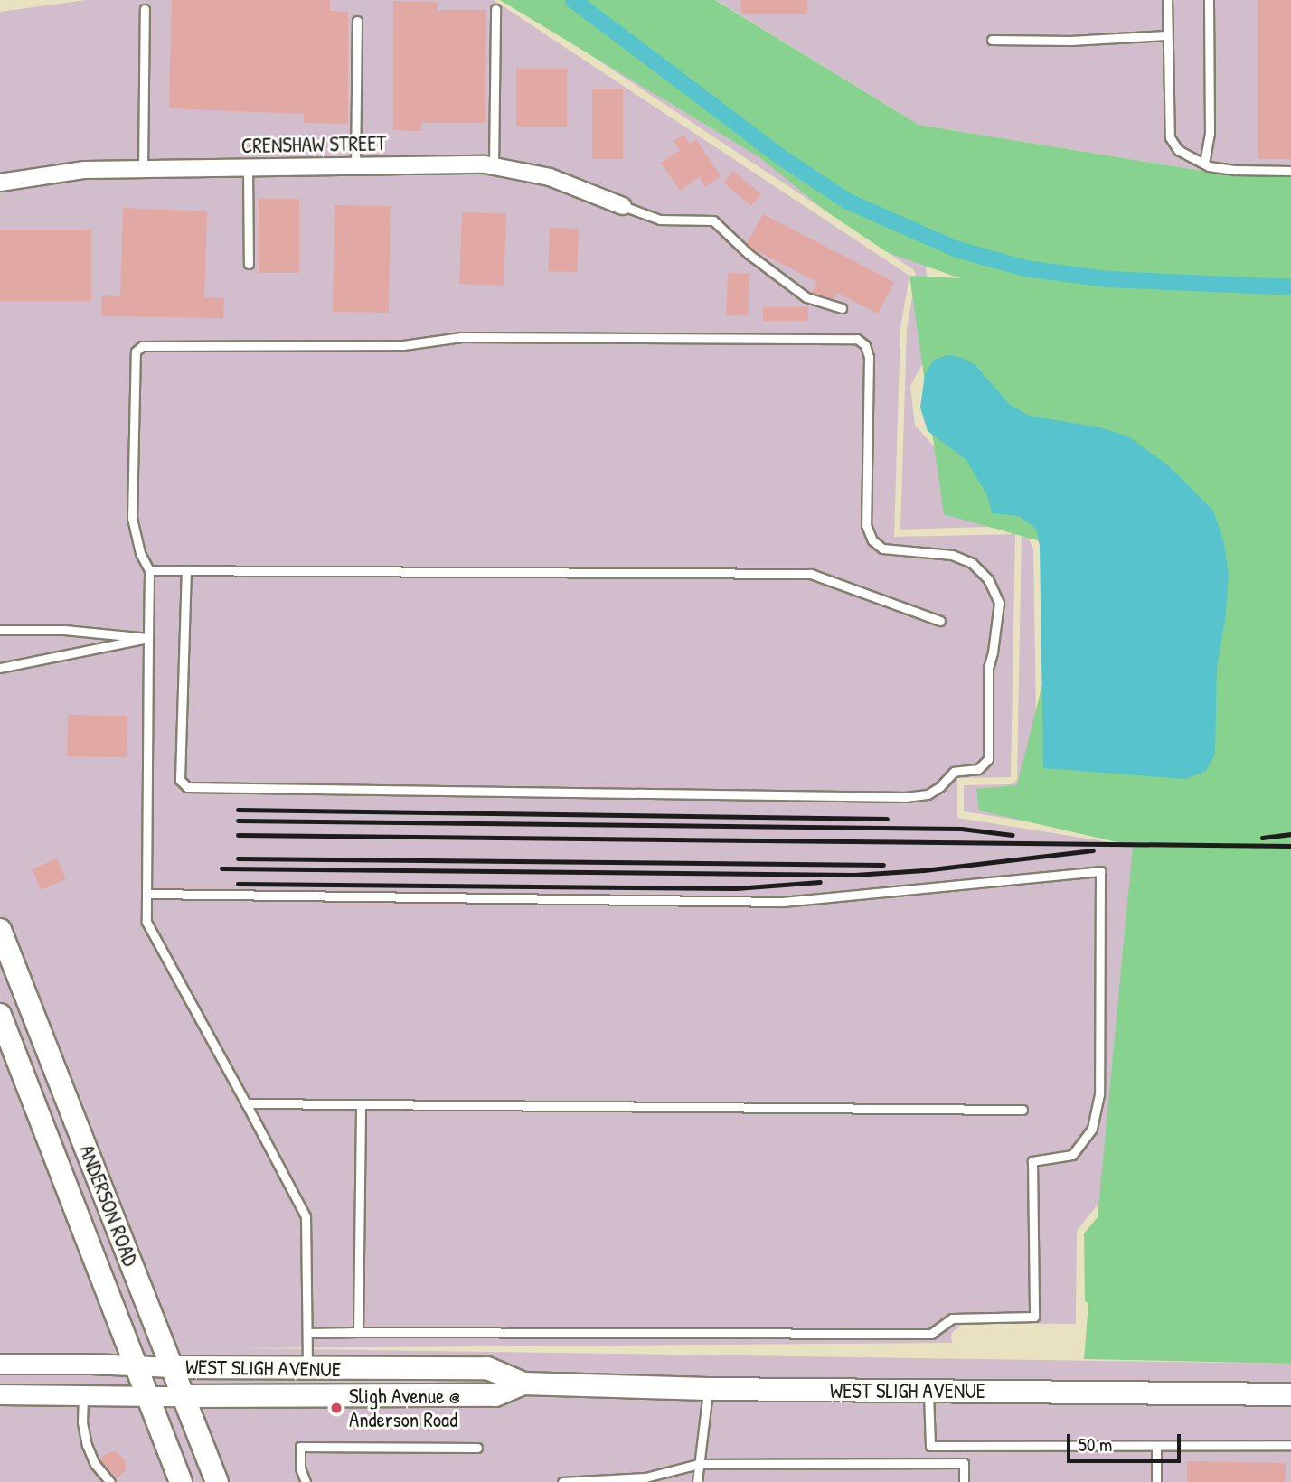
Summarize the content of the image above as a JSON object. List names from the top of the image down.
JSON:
{
  "streets": {
    "main road": ["ANDERSON ROAD", "WEST SLIGH AVENUE"],
    "street": ["CRENSHAW STREET"]
  },
  "crossings": [
    ["ANDERSON ROAD", "WEST SLIGH AVENUE"]
  ],
  "places": ["Sligh Avenue @ Anderson Road"],
  "scale_bar": "50 m"
}
